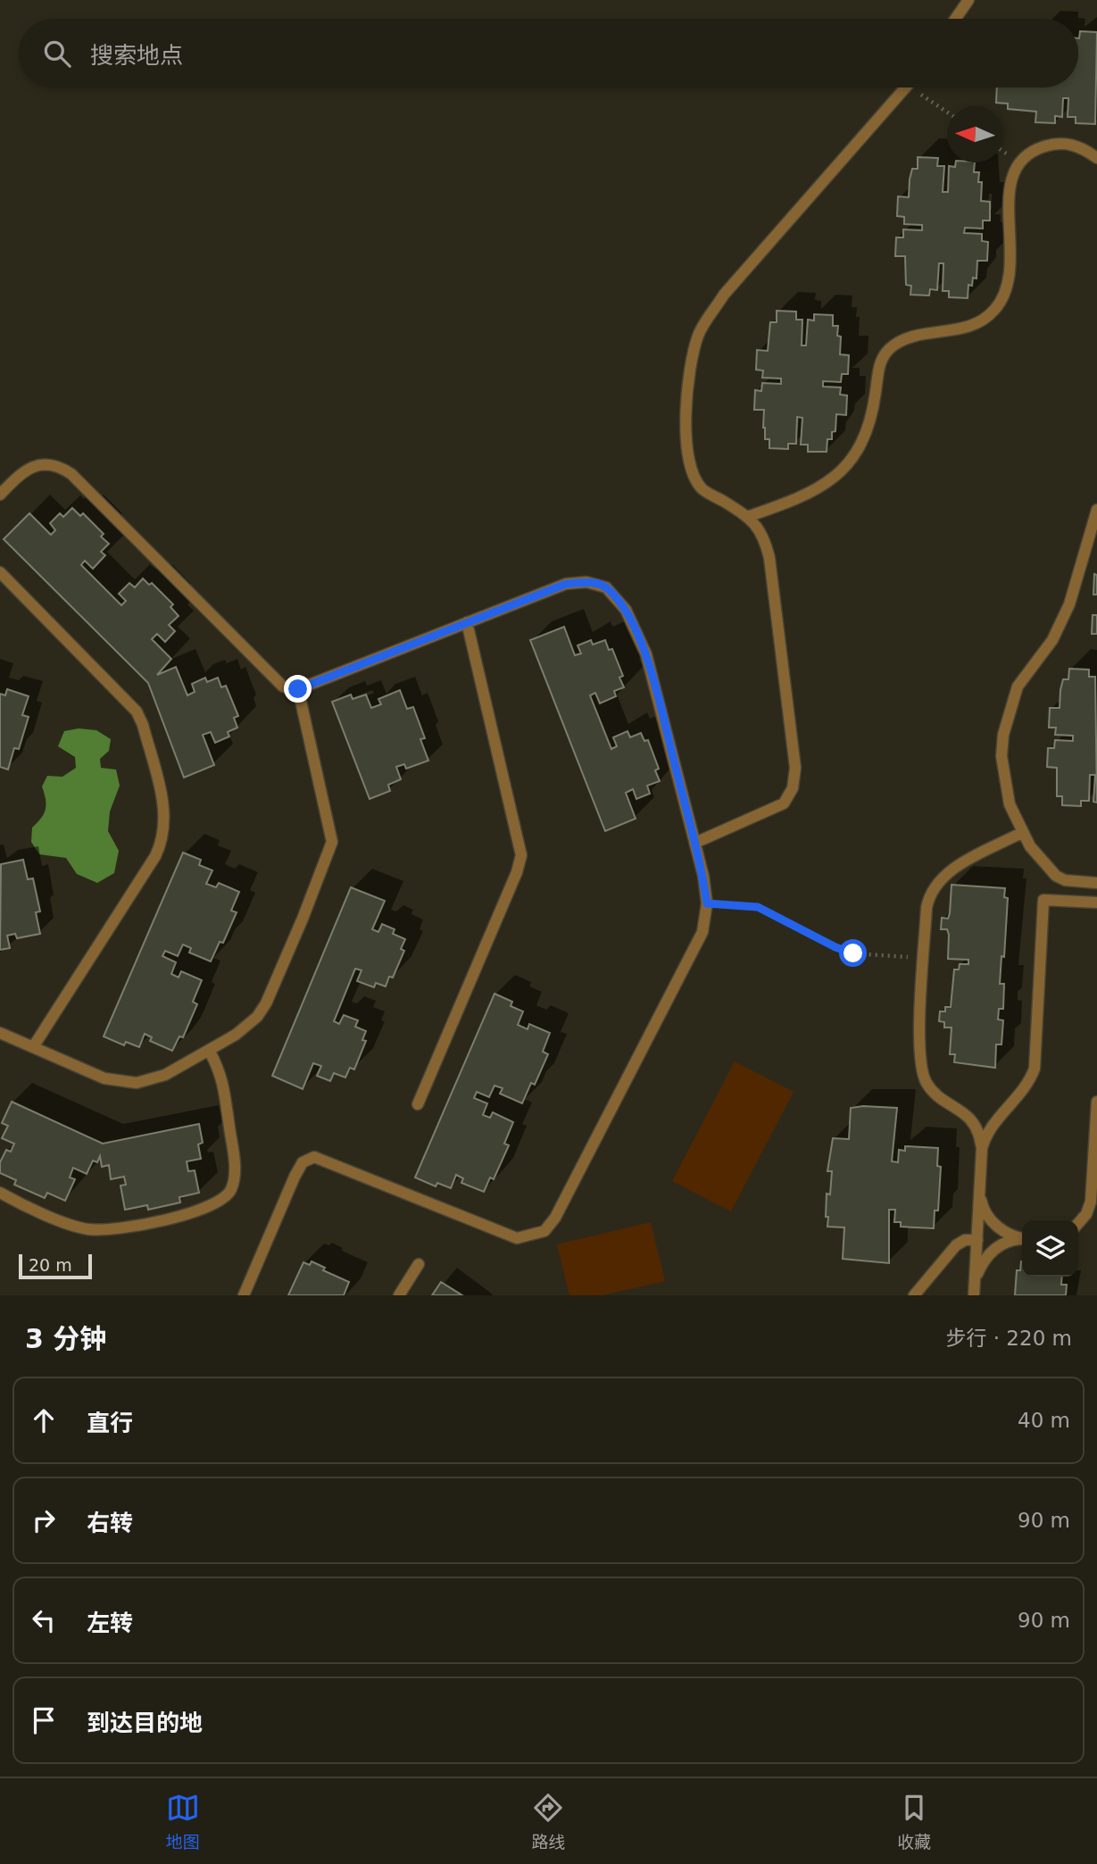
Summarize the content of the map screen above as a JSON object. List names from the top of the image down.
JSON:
{
  "scale_bar": "20 m",
  "north": "left",
  "page": {
    "search": "搜索地点",
    "scale": "20 m",
    "heading": ["3 分钟", "步行 · 220 m"],
    "list": [
      ["直行", "40 m"],
      ["右转", "90 m"],
      ["左转", "90 m"],
      "到达目的地"
    ],
    "nav": ["地图", "路线", "收藏"]
  }
}
